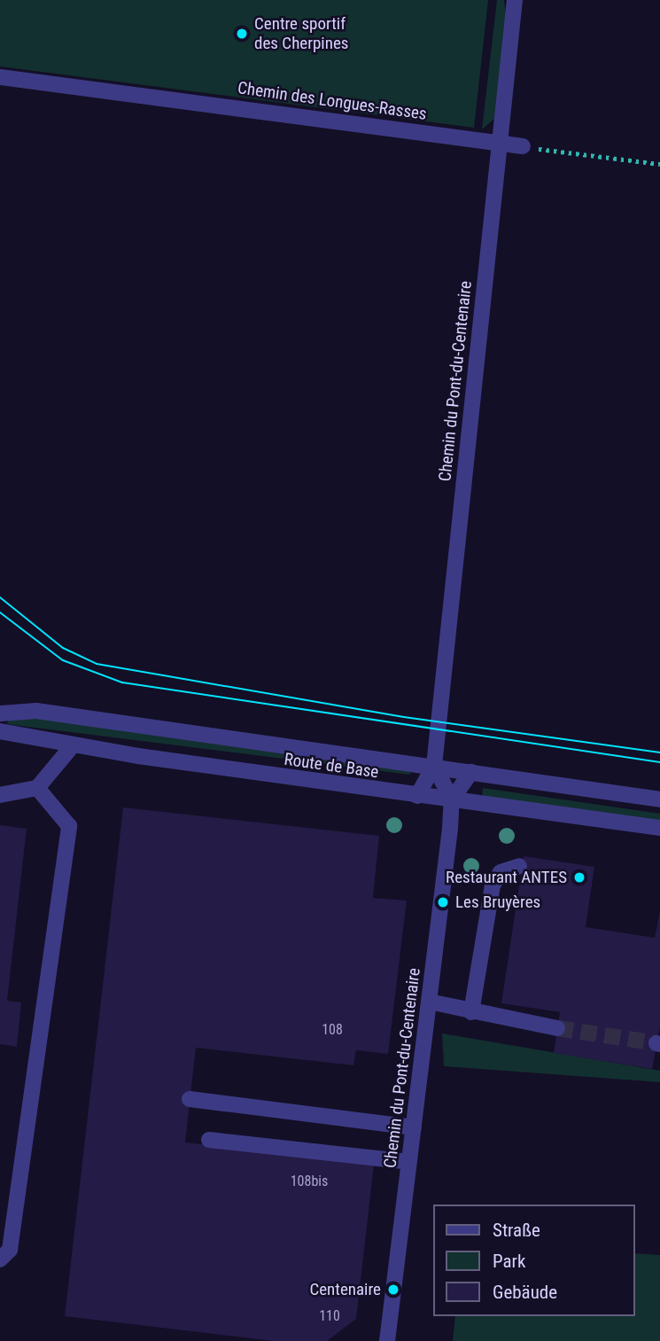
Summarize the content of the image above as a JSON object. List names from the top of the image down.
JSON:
{
  "streets": {
    "street": ["Chemin des Longues-Rasses", "Chemin du Pont-du-Centenaire", "Route de Base"]
  },
  "crossings": [
    ["Chemin des Longues-Rasses", "Chemin du Pont-du-Centenaire"],
    ["Chemin du Pont-du-Centenaire", "Route de Base"]
  ],
  "places": [
    "Centre sportif des Cherpines",
    "Restaurant ANTES",
    "Les Bruyères",
    "Centenaire"
  ],
  "house_numbers": ["108", "108bis", "110"],
  "legend": ["Straße", "Park", "Gebäude"]
}
